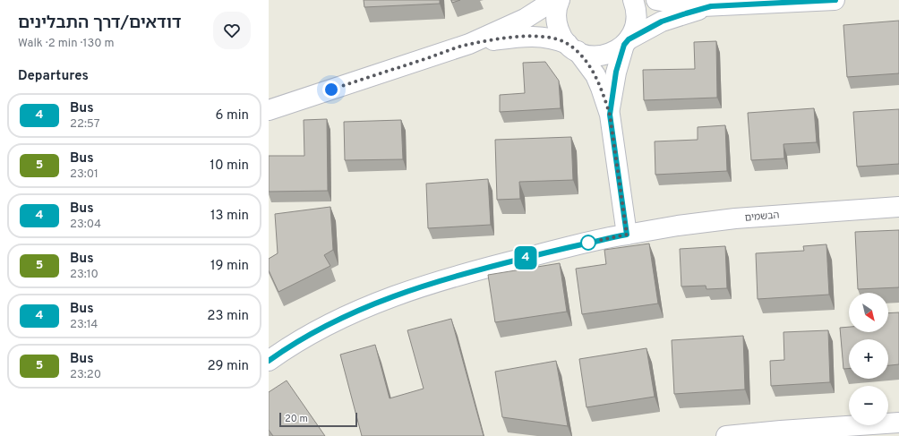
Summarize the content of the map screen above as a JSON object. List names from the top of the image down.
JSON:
{
  "streets": {
    "street": ["הבשמים"]
  },
  "lines": ["bus line 4"],
  "scale_bar": "20 m",
  "north": "bottom right",
  "page": {
    "heading": [
      ["דודאים/דרך התבלינים", "Walk · 2 min · 130 m"],
      "Departures"
    ],
    "on_map": "4",
    "list": [
      {
        "mark": "4",
        "name": "Bus",
        "note": "22:57",
        "value": "6 min"
      },
      {
        "mark": "5",
        "name": "Bus",
        "note": "23:01",
        "value": "10 min"
      },
      {
        "mark": "4",
        "name": "Bus",
        "note": "23:04",
        "value": "13 min"
      },
      {
        "mark": "5",
        "name": "Bus",
        "note": "23:10",
        "value": "19 min"
      },
      {
        "mark": "4",
        "name": "Bus",
        "note": "23:14",
        "value": "23 min"
      },
      {
        "mark": "5",
        "name": "Bus",
        "note": "23:20",
        "value": "29 min"
      }
    ],
    "map_buttons": ["+", "−"],
    "scale": "20 m"
  }
}
